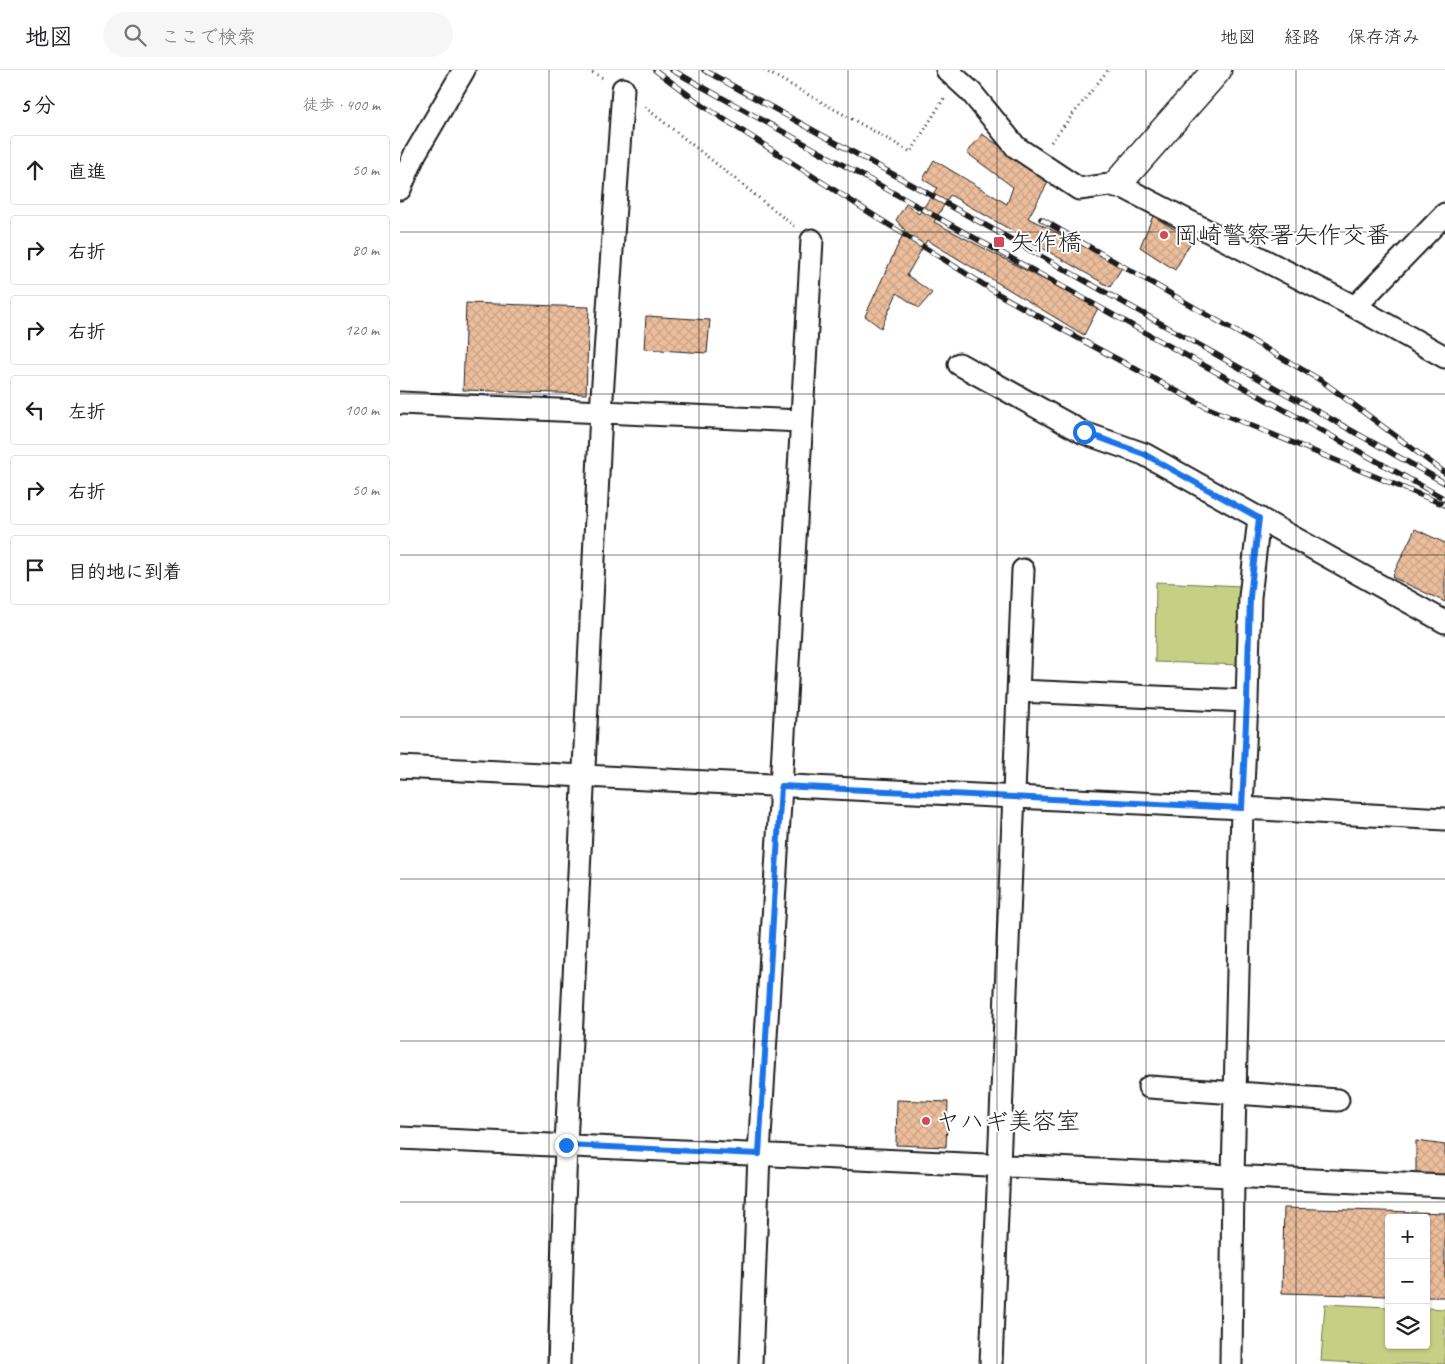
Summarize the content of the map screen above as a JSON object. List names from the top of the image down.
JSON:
{
  "places": {
    "other": ["岡崎警察署矢作交番", "ヤハギ美容室"],
    "transit": ["矢作橋"]
  },
  "page": {
    "header": "地図",
    "search": "ここで検索",
    "nav": ["地図", "経路", "保存済み"],
    "heading": ["5 分", "徒歩 · 400 m"],
    "list": [
      ["直進", "50 m"],
      ["右折", "80 m"],
      ["右折", "120 m"],
      ["左折", "100 m"],
      ["右折", "50 m"],
      "目的地に到着"
    ],
    "map_buttons": ["+", "−"]
  }
}
